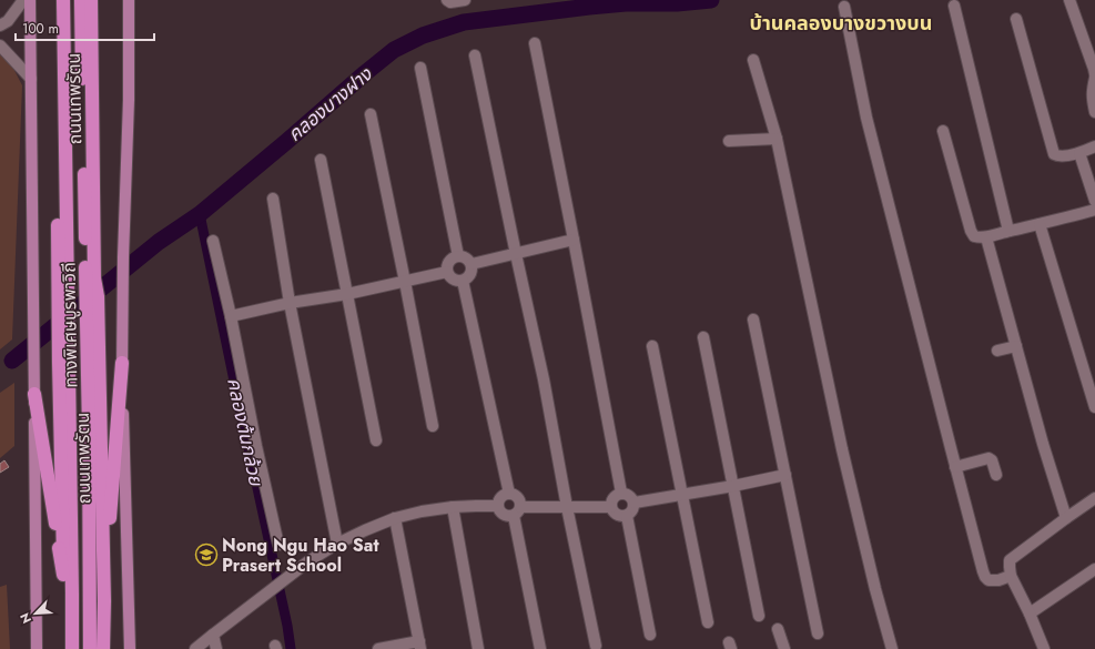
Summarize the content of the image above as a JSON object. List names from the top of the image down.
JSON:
{
  "streets": {
    "highway": ["ถนนเทพรัตน", "ทางพิเศษบูรพาวิถี"]
  },
  "districts": ["บ้านคลองบางขวางบน"],
  "water": ["คลองบางฝาง", "คลองต้นกล้วย"],
  "places": {
    "school or university": ["Nong Ngu Hao Sat Prasert School"]
  },
  "scale_bar": "100 m",
  "north": "bottom left"
}
